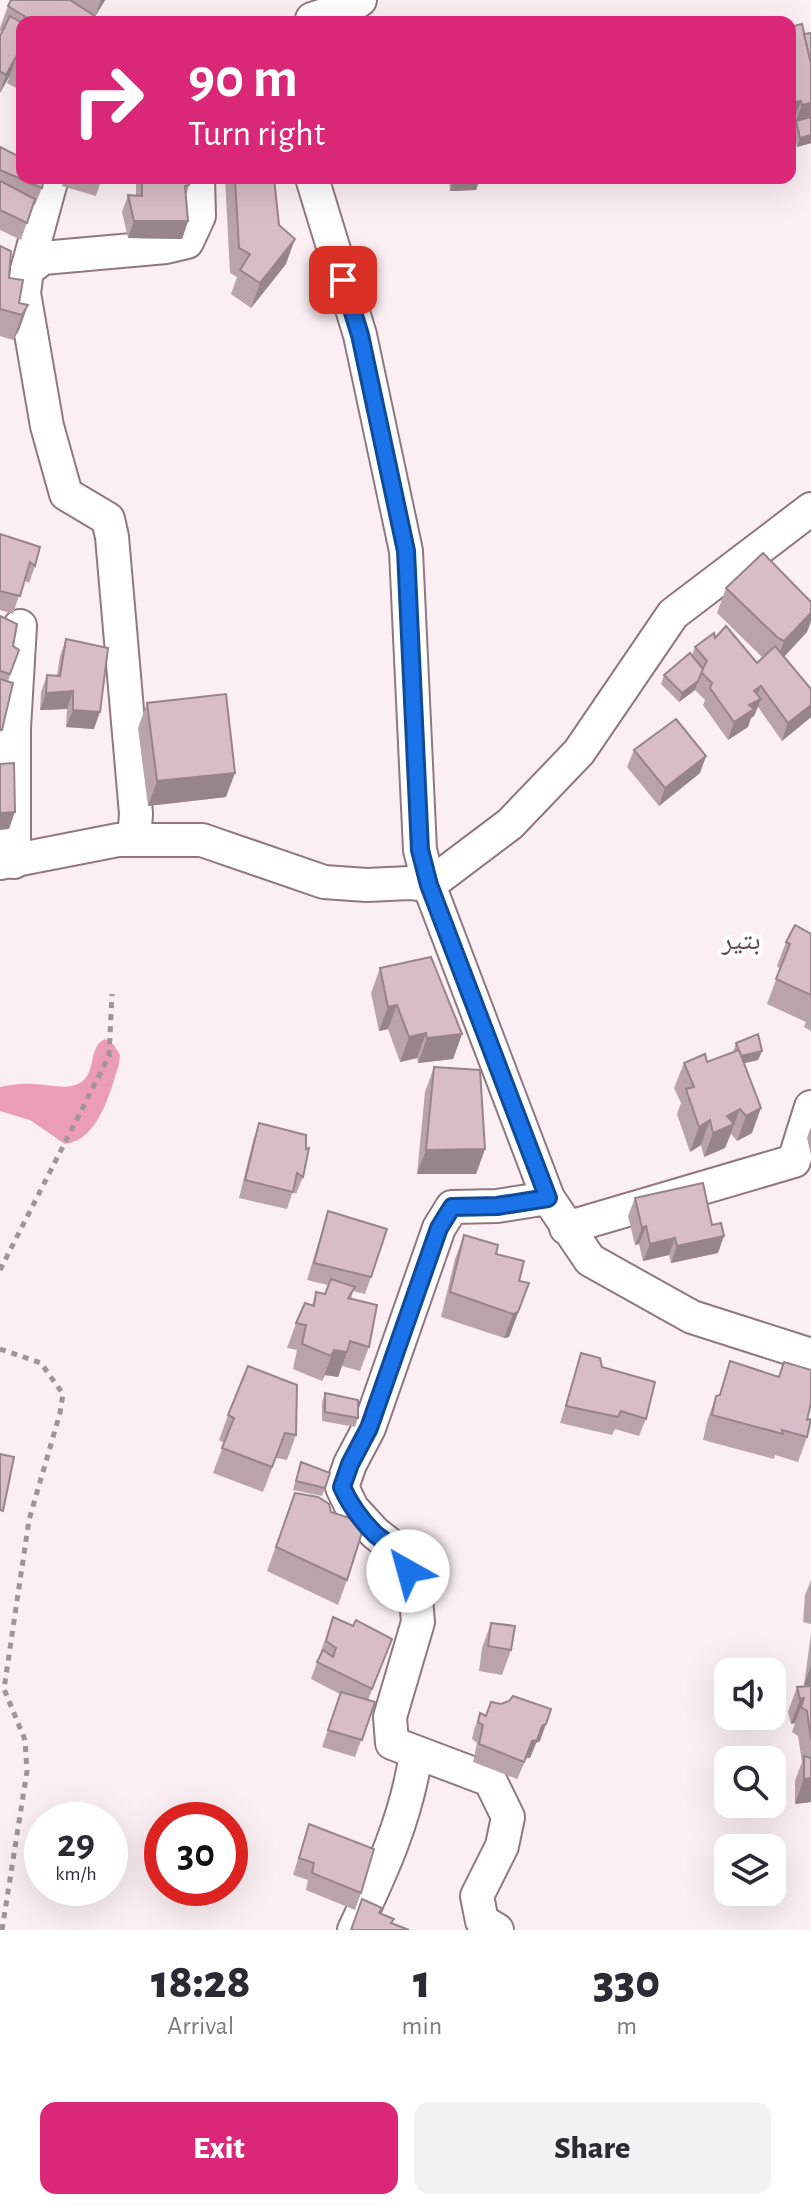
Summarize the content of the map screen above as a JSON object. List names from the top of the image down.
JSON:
{
  "districts": ["بتير"],
  "page": {
    "turn": ["90 m", "Turn right"],
    "speed": "29 km/h",
    "limit": "30",
    "eta": [
      "18:28",
      "Arrival",
      "1",
      "min",
      "330",
      "m"
    ],
    "buttons": ["Exit", "Share"]
  }
}
